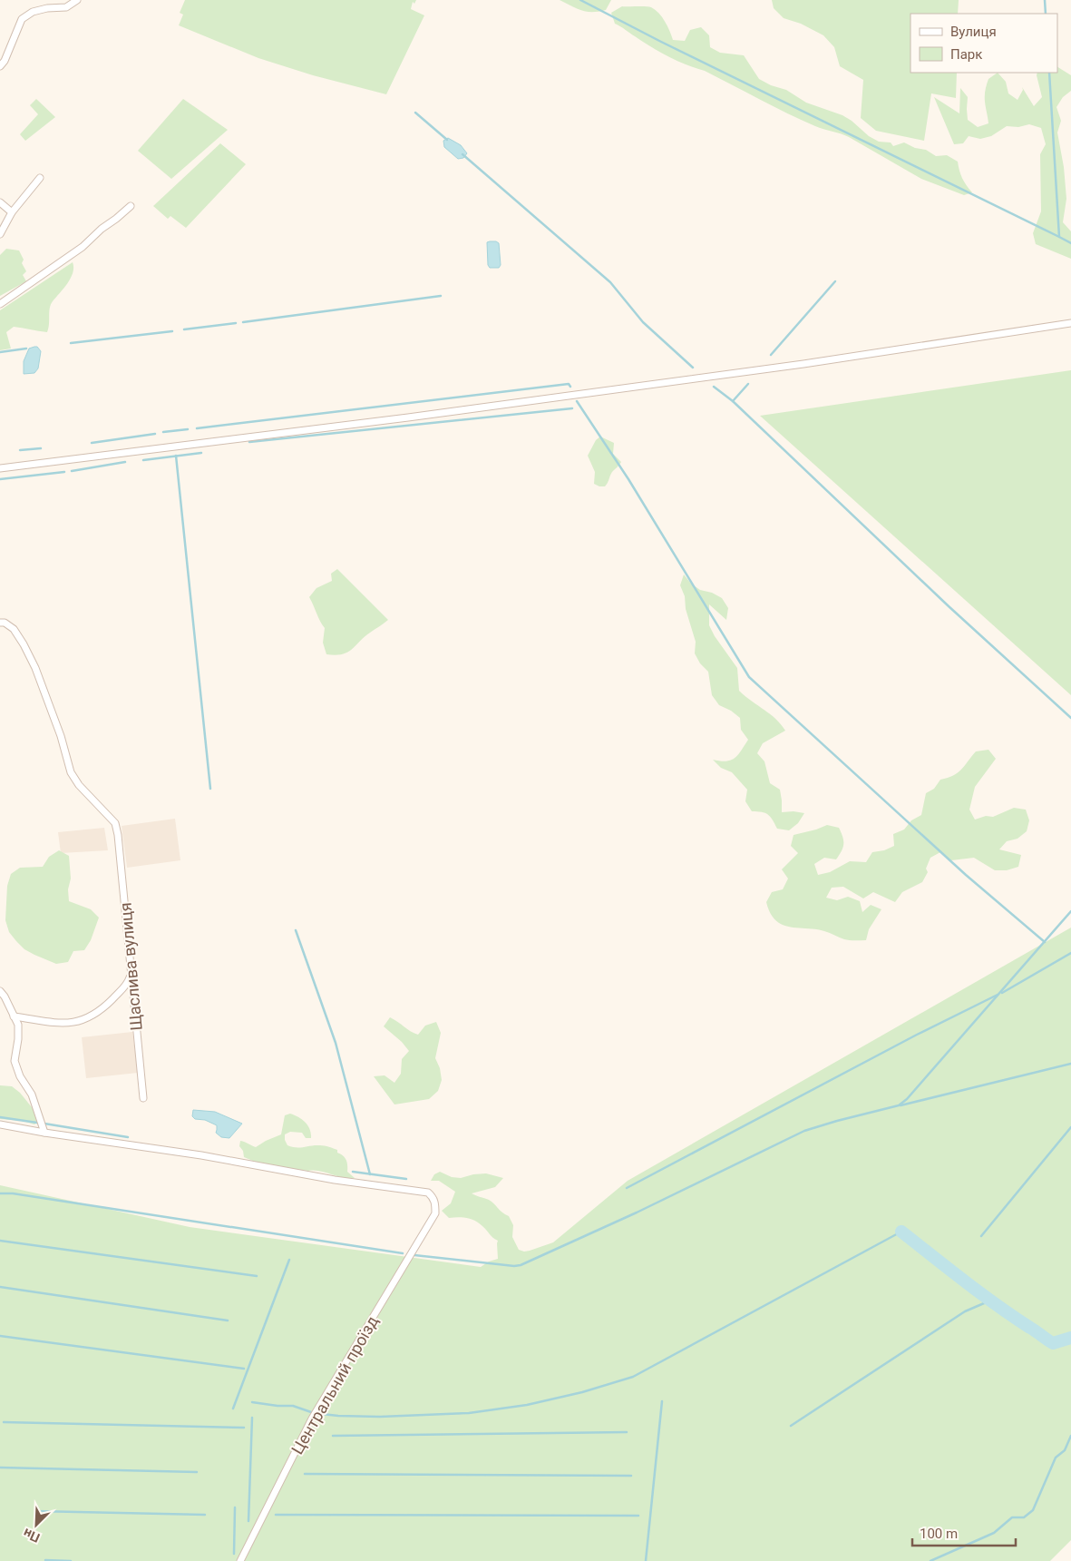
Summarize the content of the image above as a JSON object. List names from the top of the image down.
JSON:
{
  "streets": {
    "street": ["Щаслива вулиця", "Центральний проїзд"]
  },
  "legend": ["Вулиця", "Парк"],
  "scale_bar": "100 m",
  "north": "bottom left"
}
